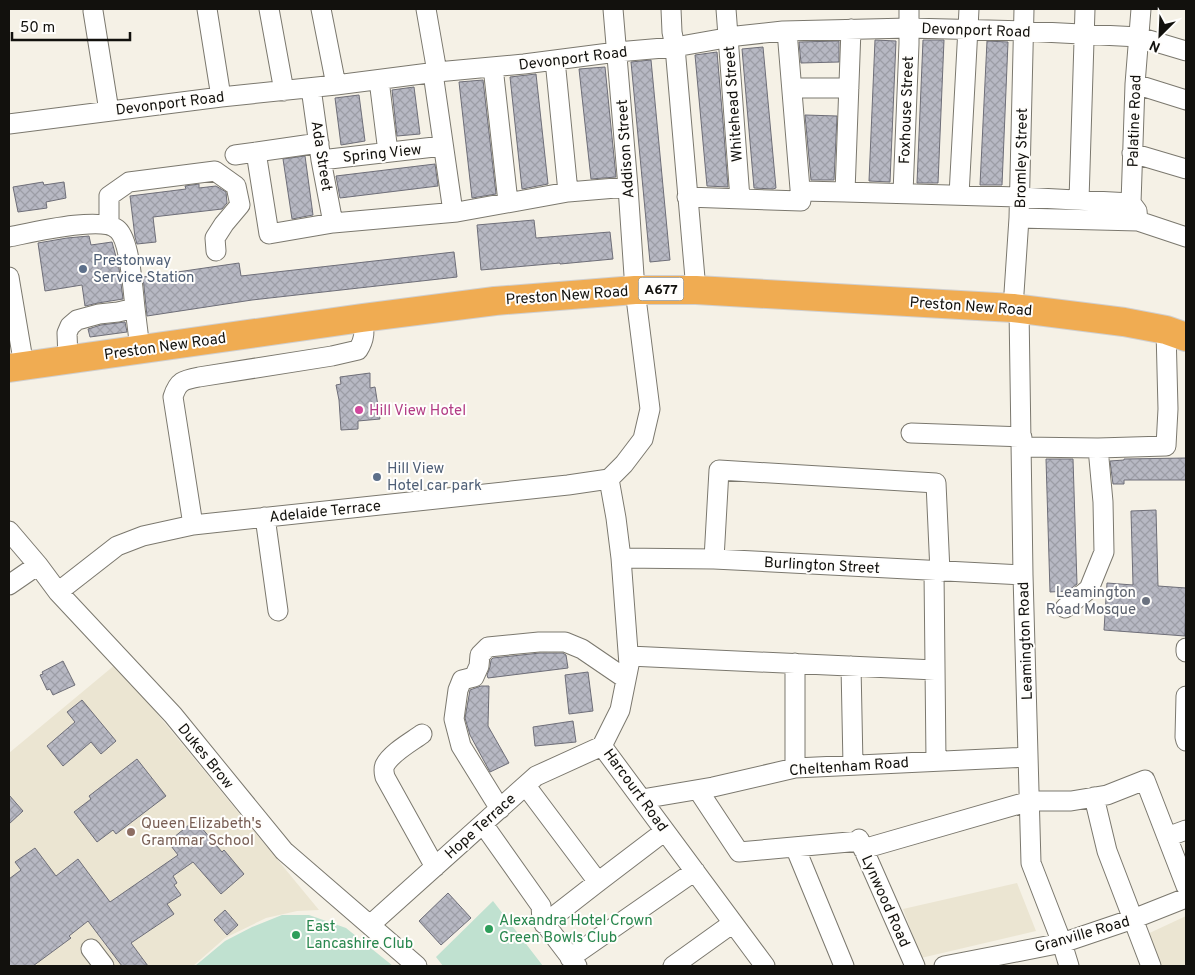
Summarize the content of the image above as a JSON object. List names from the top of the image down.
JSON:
{
  "streets": {
    "highway": ["A677", "Preston New Road"],
    "street": [
      "Devonport Road",
      "Whitehead Street",
      "Foxhouse Street",
      "Palatine Road",
      "Addison Street",
      "Spring View",
      "Ada Street",
      "Bromley Street",
      "Adelaide Terrace",
      "Burlington Street",
      "Leamington Road",
      "Dukes Brow",
      "Cheltenham Road",
      "Harcourt Road",
      "Hope Terrace",
      "Lynwood Road",
      "Granville Road"
    ]
  },
  "crossings": [
    ["Devonport Road", "Whitehead Street"],
    ["Devonport Road", "Foxhouse Street"],
    ["Devonport Road", "Palatine Road"],
    ["Devonport Road", "Addison Street"],
    ["Devonport Road", "Ada Street"],
    ["Devonport Road", "Bromley Street"],
    ["Addison Street", "Preston New Road"],
    ["Spring View", "Ada Street"],
    ["Bromley Street", "Preston New Road"],
    ["Bromley Street", "Leamington Road"],
    ["Preston New Road", "Leamington Road"],
    ["Adelaide Terrace", "Dukes Brow"],
    ["Burlington Street", "Leamington Road"],
    ["Burlington Street", "Harcourt Road"],
    ["Leamington Road", "Cheltenham Road"],
    ["Leamington Road", "Granville Road"],
    ["Dukes Brow", "Hope Terrace"],
    ["Cheltenham Road", "Harcourt Road"],
    ["Harcourt Road", "Hope Terrace"]
  ],
  "places": [
    "Prestonway Service Station",
    "Hill View Hotel",
    "Hill View Hotel car park",
    "Leamington Road Mosque",
    "Queen Elizabeth's Grammar School",
    "Alexandra Hotel Crown Green Bowls Club",
    "East Lancashire Club"
  ],
  "scale_bar": "50 m",
  "north": "bottom left"
}
